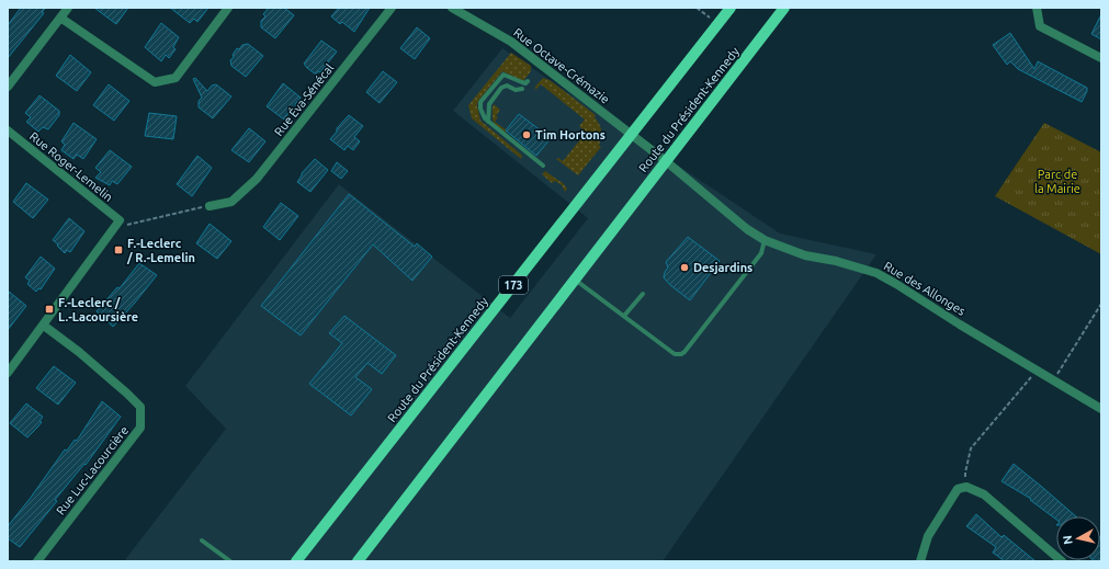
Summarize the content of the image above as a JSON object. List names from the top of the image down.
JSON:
{
  "streets": {
    "main road": ["Route du Président-Kennedy", "173"],
    "street": [
      "Rue Octave-Crémazie",
      "Rue Éva-Sénécal",
      "Rue Roger-Lemelin",
      "Rue des Allonges",
      "Rue Luc-Lacourcière"
    ]
  },
  "crossings": [
    ["Rue Octave-Crémazie", "Route du Président-Kennedy"],
    ["Rue Octave-Crémazie", "Rue des Allonges"],
    ["Route du Président-Kennedy", "Rue des Allonges"]
  ],
  "parks": ["Parc de la Mairie"],
  "places": {
    "other": ["Tim Hortons", "Desjardins"],
    "transit": ["F.-Leclerc / R.-Lemelin", "F.-Leclerc / L.-Lacoursière"]
  },
  "north": "left"
}
